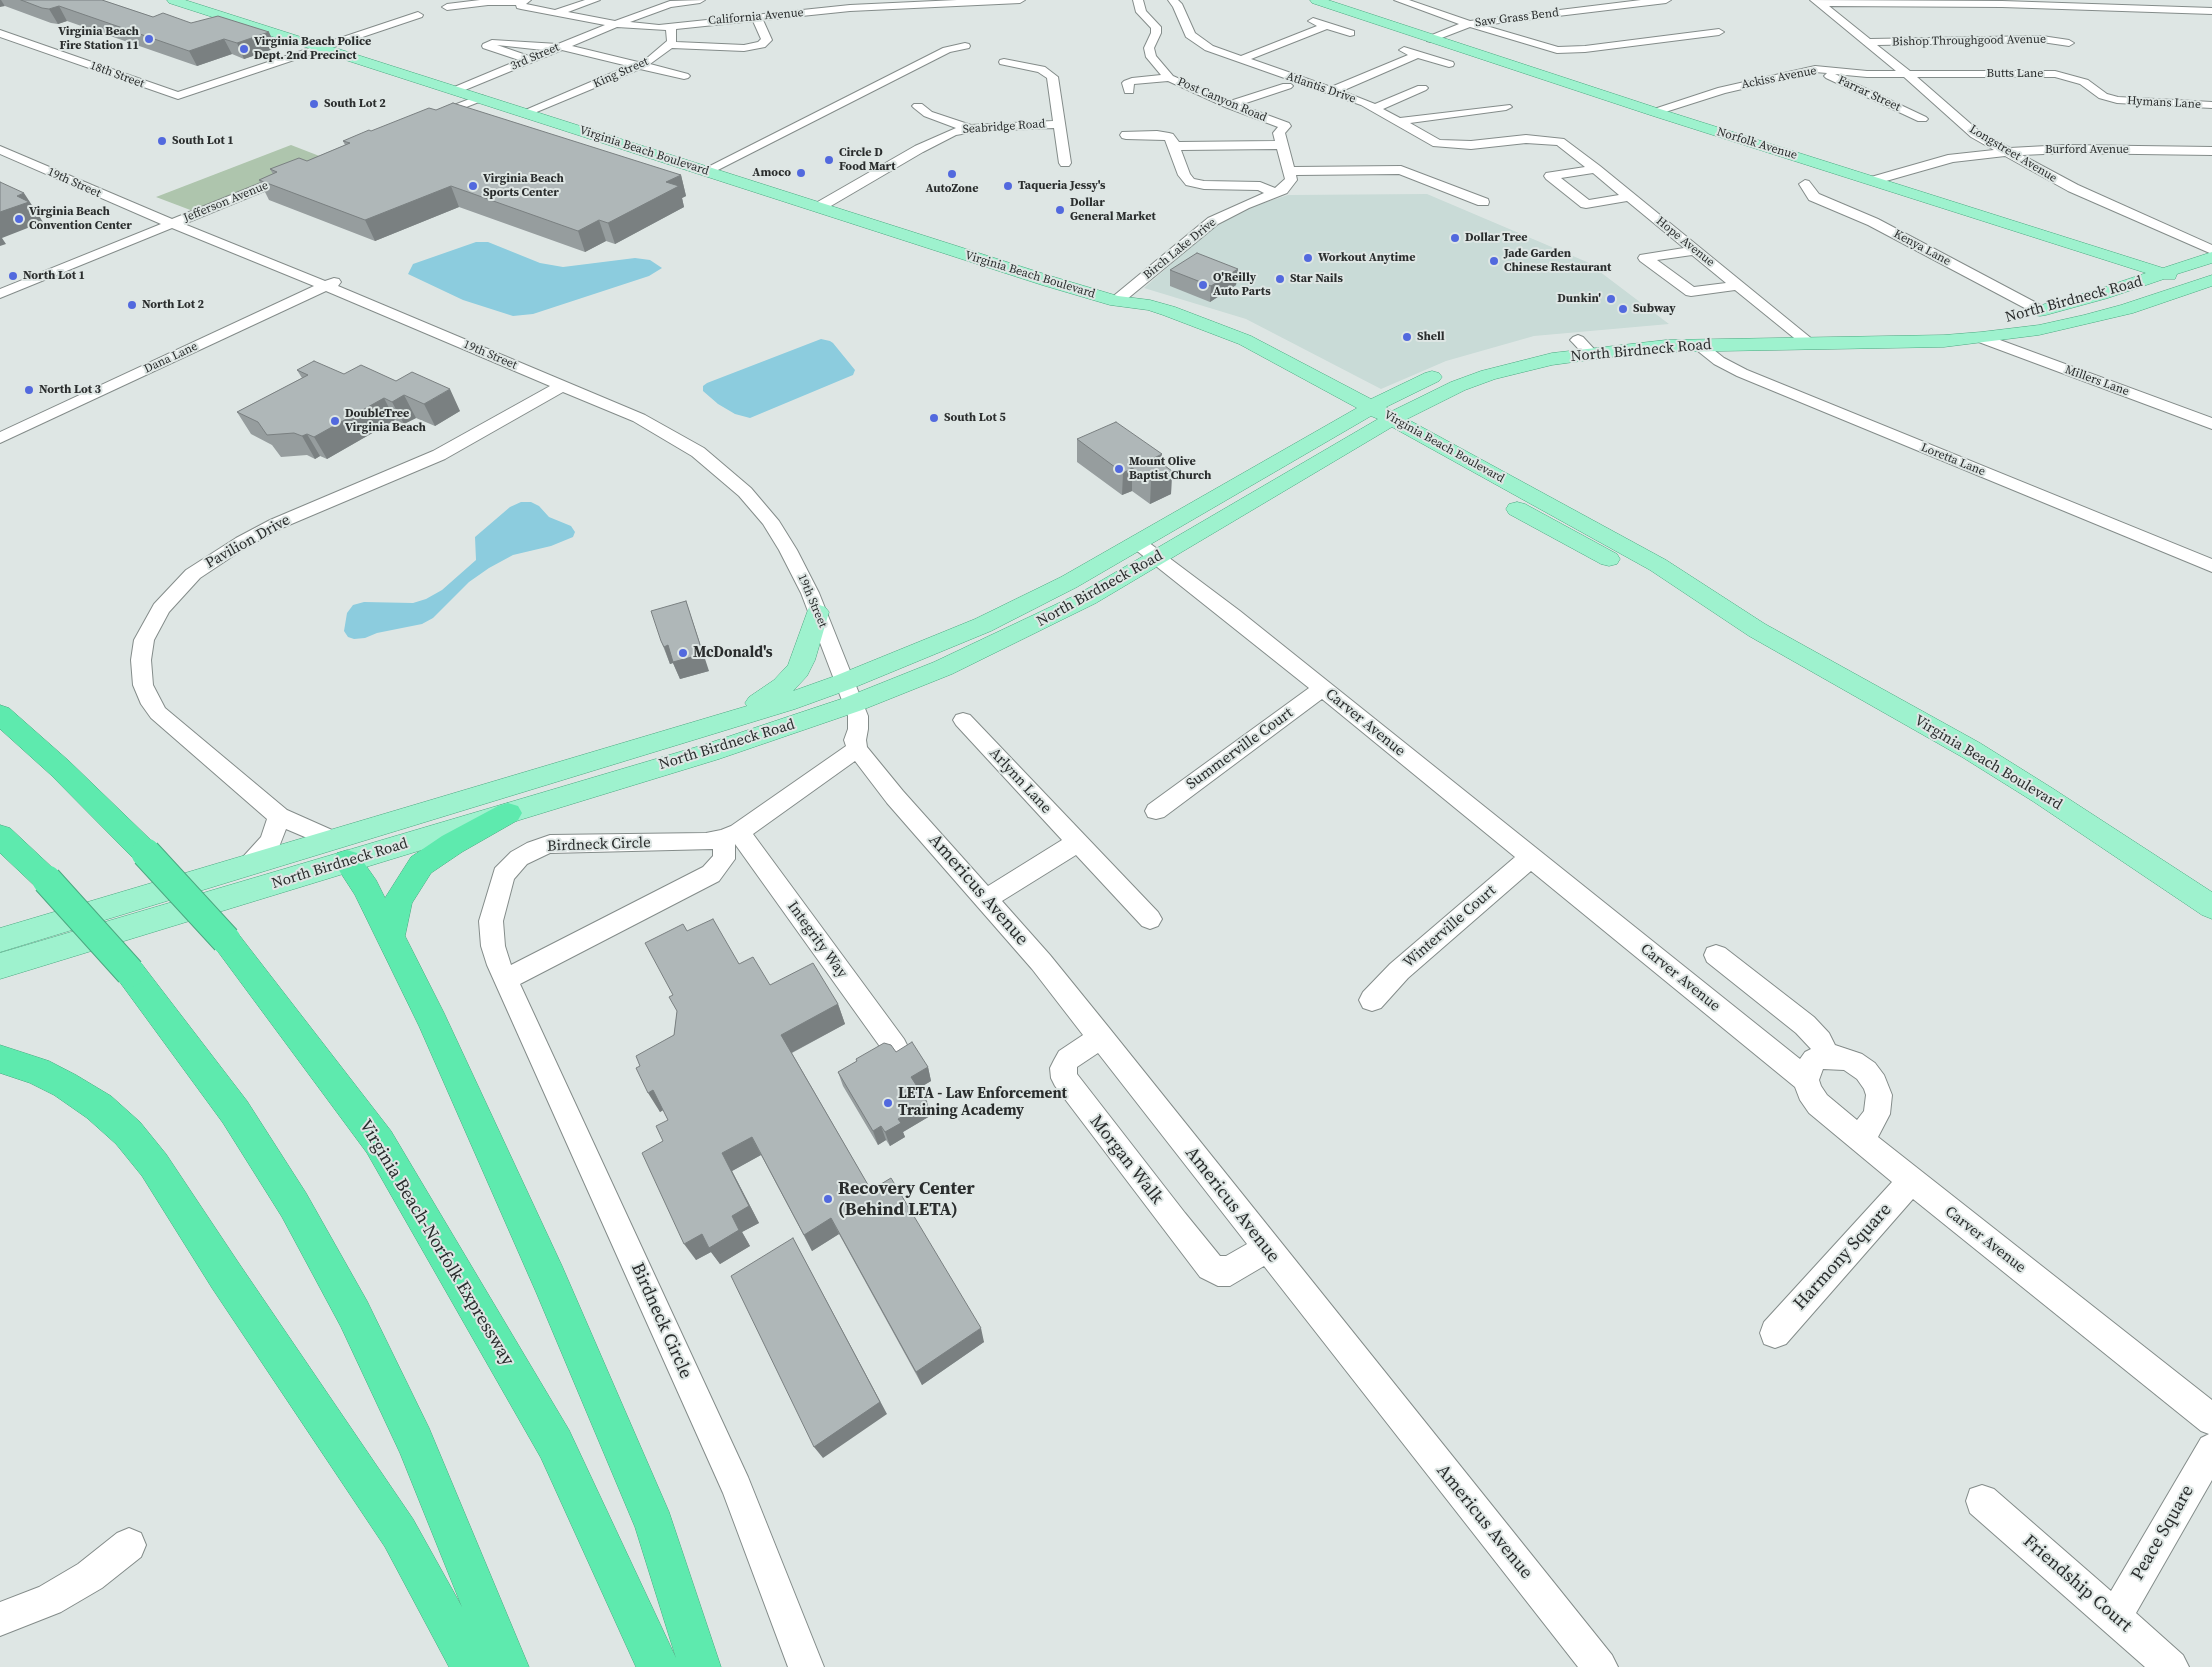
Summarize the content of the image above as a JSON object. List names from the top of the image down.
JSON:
{
  "streets": {
    "highway": ["Virginia Beach-Norfolk Expressway"],
    "main road": ["Norfolk Avenue", "Virginia Beach Boulevard", "North Birdneck Road"],
    "street": [
      "California Avenue",
      "Saw Grass Bend",
      "Bishop Throughgood Avenue",
      "3rd Street",
      "King Street",
      "Butts Lane",
      "18th Street",
      "Ackiss Avenue",
      "Atlantis Drive",
      "Farrar Street",
      "Post Canyon Road",
      "Hymans Lane",
      "Seabridge Road",
      "Burford Avenue",
      "Longstreet Avenue",
      "19th Street",
      "Jefferson Avenue",
      "Hope Avenue",
      "Kenya Lane",
      "Birch Lake Drive",
      "Dana Lane",
      "Millers Lane",
      "Loretta Lane",
      "Pavilion Drive",
      "Carver Avenue",
      "Summerville Court",
      "Arlynn Lane",
      "Birdneck Circle",
      "Americus Avenue",
      "Winterville Court",
      "Integrity Way",
      "Morgan Walk",
      "Harmony Square",
      "Peace Square",
      "Friendship Court"
    ]
  },
  "crossings": [
    ["Saw Grass Bend", "Norfolk Avenue"],
    ["Bishop Throughgood Avenue", "Longstreet Avenue"],
    ["3rd Street", "Virginia Beach Boulevard"],
    ["King Street", "Virginia Beach Boulevard"],
    ["Butts Lane", "Ackiss Avenue"],
    ["Butts Lane", "Hymans Lane"],
    ["Butts Lane", "Longstreet Avenue"],
    ["18th Street", "Virginia Beach Boulevard"],
    ["Ackiss Avenue", "Farrar Street"],
    ["Ackiss Avenue", "Norfolk Avenue"],
    ["Ackiss Avenue", "Longstreet Avenue"],
    ["Atlantis Drive", "Hope Avenue"],
    ["Seabridge Road", "Virginia Beach Boulevard"],
    ["Norfolk Avenue", "Burford Avenue"],
    ["Norfolk Avenue", "North Birdneck Road"],
    ["Burford Avenue", "Longstreet Avenue"],
    ["Virginia Beach Boulevard", "Birch Lake Drive"],
    ["Virginia Beach Boulevard", "North Birdneck Road"],
    ["19th Street", "Jefferson Avenue"],
    ["19th Street", "North Birdneck Road"],
    ["19th Street", "Dana Lane"],
    ["19th Street", "Pavilion Drive"],
    ["Hope Avenue", "North Birdneck Road"],
    ["Kenya Lane", "North Birdneck Road"],
    ["North Birdneck Road", "Millers Lane"],
    ["North Birdneck Road", "Loretta Lane"],
    ["North Birdneck Road", "Pavilion Drive"],
    ["North Birdneck Road", "Carver Avenue"],
    ["Carver Avenue", "Summerville Court"],
    ["Carver Avenue", "Winterville Court"],
    ["Carver Avenue", "Harmony Square"],
    ["Birdneck Circle", "Americus Avenue"],
    ["Birdneck Circle", "Integrity Way"],
    ["Americus Avenue", "Morgan Walk"],
    ["Peace Square", "Friendship Court"]
  ],
  "places": [
    "Virginia Beach Fire Station 11",
    "Virginia Beach Police Dept. 2nd Precinct",
    "South Lot 2",
    "South Lot 1",
    "Circle D Food Mart",
    "Amoco",
    "AutoZone",
    "Virginia Beach Sports Center",
    "Taqueria Jessy's",
    "Dollar General Market",
    "Virginia Beach Convention Center",
    "Dollar Tree",
    "Workout Anytime",
    "Jade Garden Chinese Restaurant",
    "North Lot 1",
    "Star Nails",
    "O'Reilly Auto Parts",
    "Dunkin'",
    "North Lot 2",
    "Subway",
    "Shell",
    "North Lot 3",
    "South Lot 5",
    "DoubleTree Virginia Beach",
    "Mount Olive Baptist Church",
    "McDonald's",
    "LETA - Law Enforcement Training Academy",
    "Recovery Center (Behind LETA)"
  ]
}
